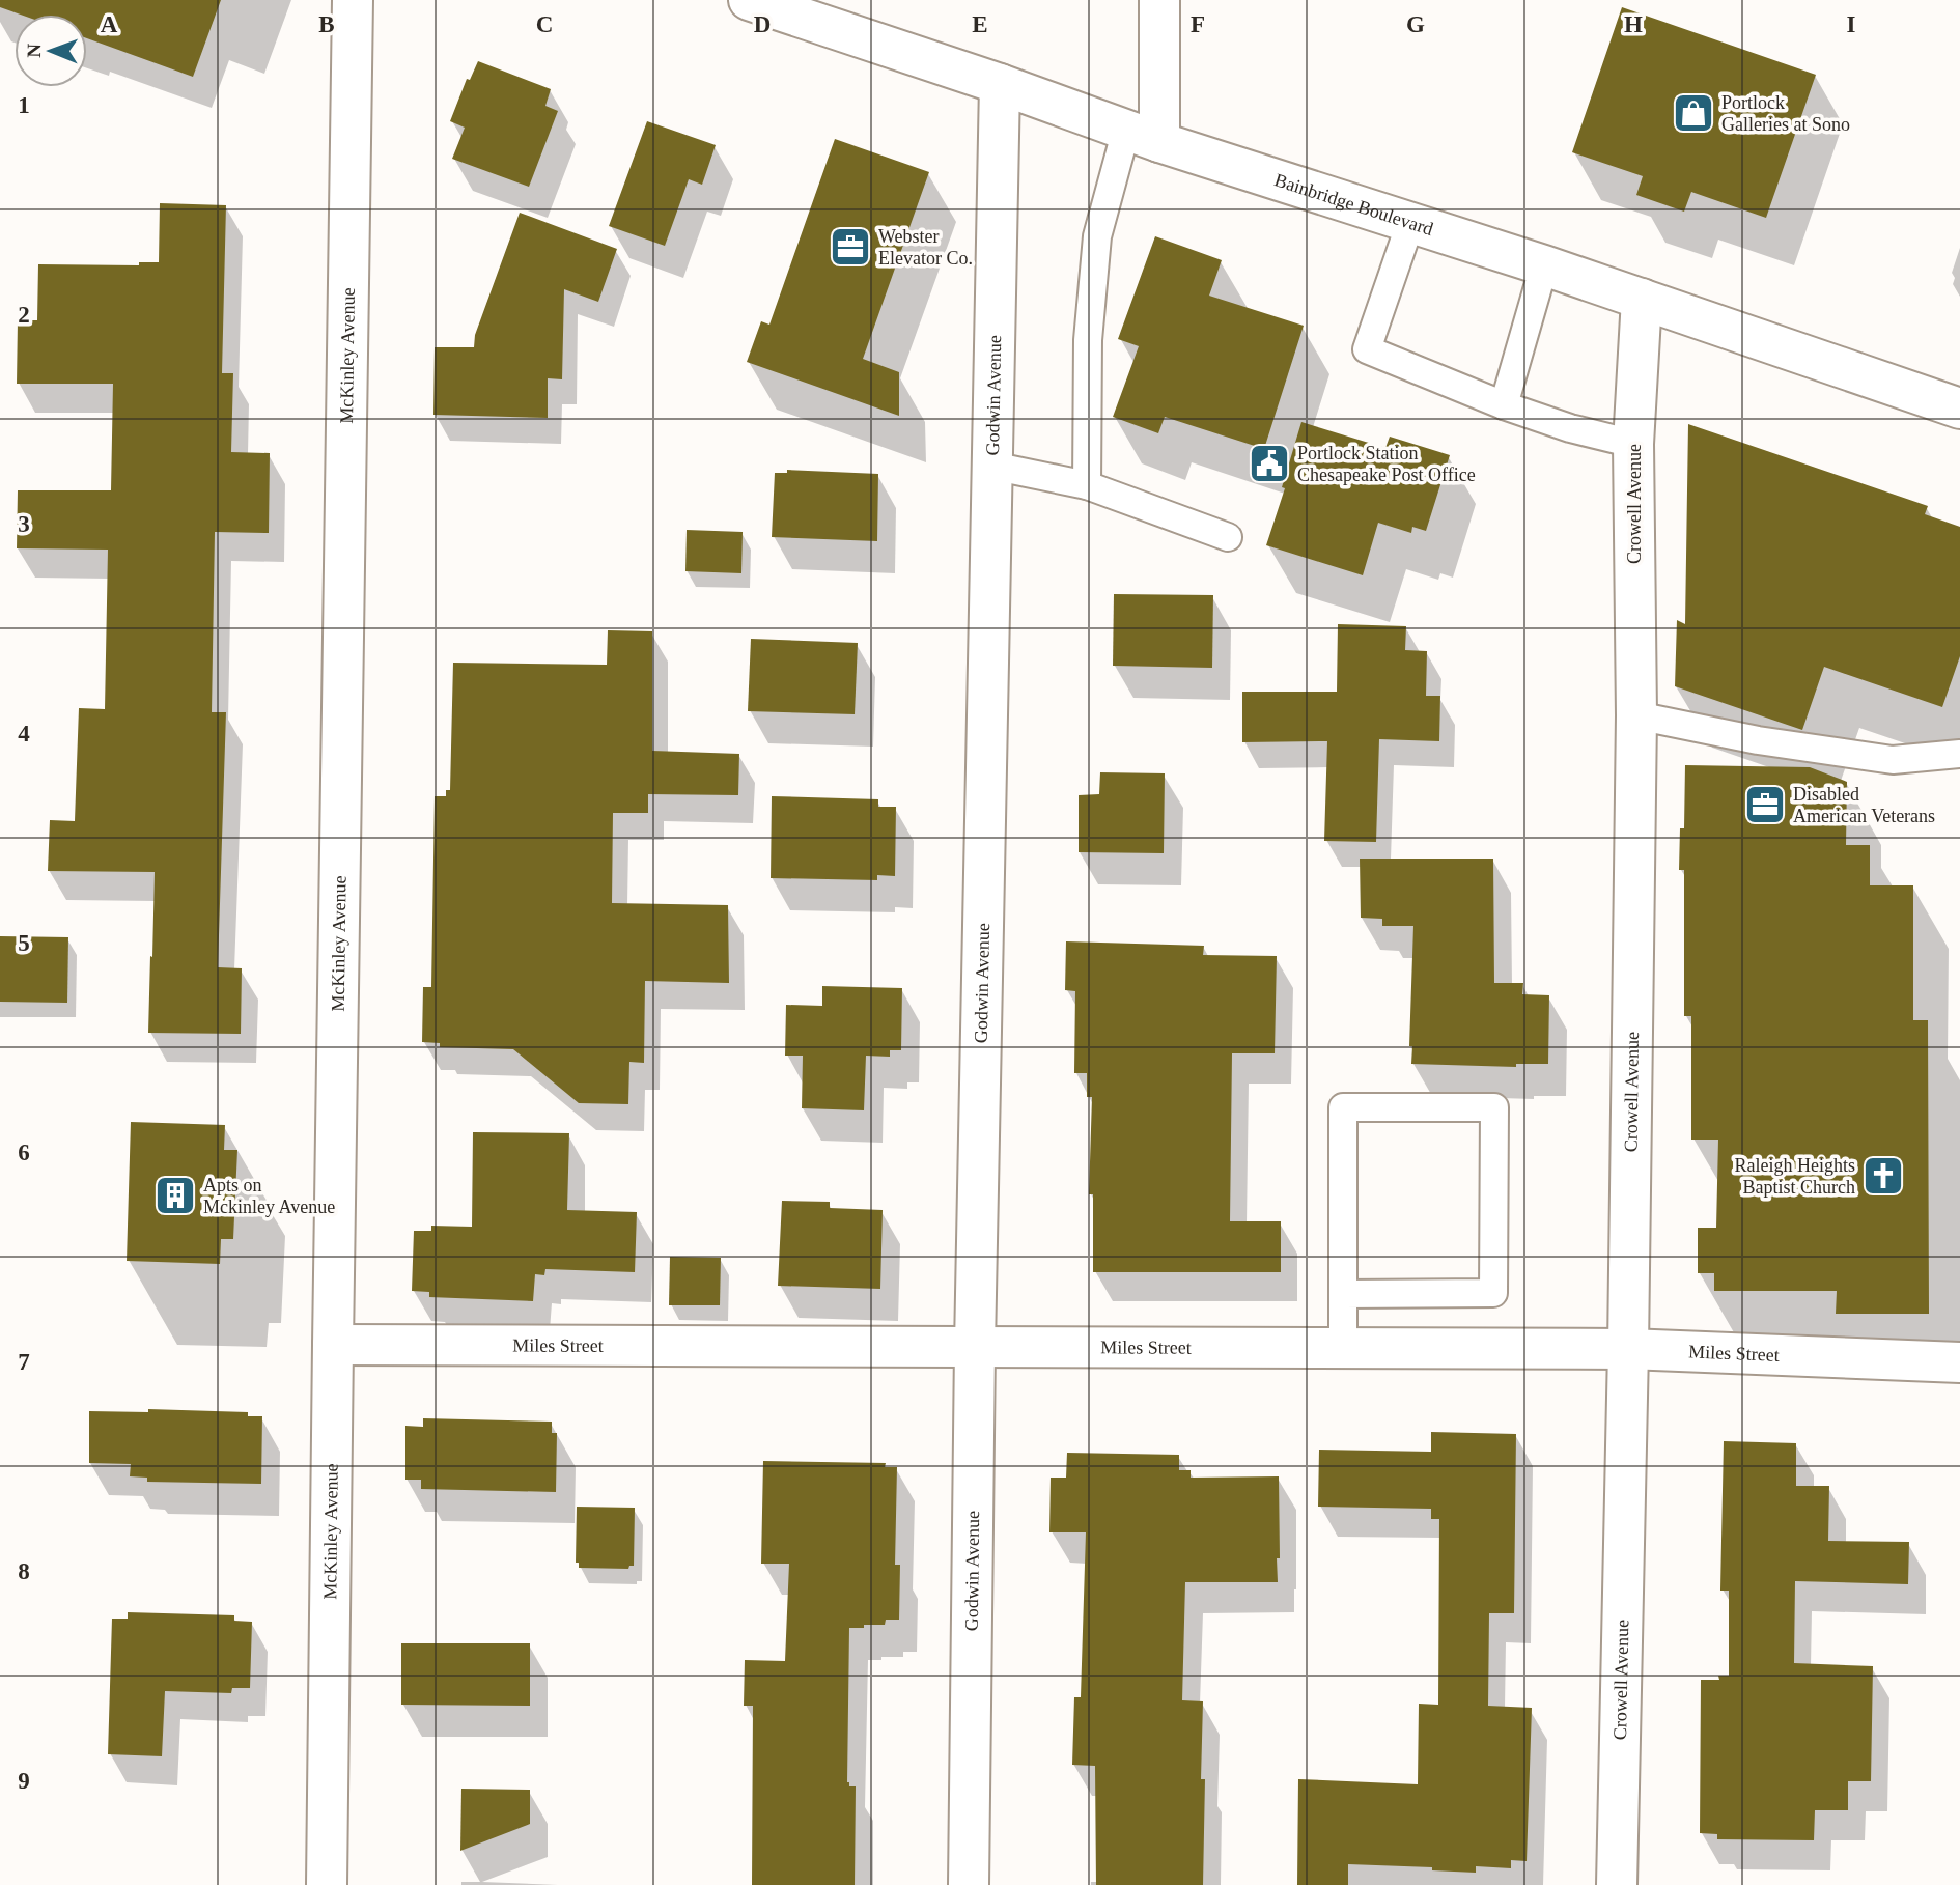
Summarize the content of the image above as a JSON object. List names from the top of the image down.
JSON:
{
  "streets": {
    "street": [
      "Bainbridge Boulevard",
      "McKinley Avenue",
      "Godwin Avenue",
      "Crowell Avenue",
      "Miles Street"
    ]
  },
  "crossings": [
    ["Bainbridge Boulevard", "Godwin Avenue"],
    ["Bainbridge Boulevard", "Crowell Avenue"],
    ["McKinley Avenue", "Miles Street"],
    ["Godwin Avenue", "Miles Street"],
    ["Crowell Avenue", "Miles Street"]
  ],
  "places": {
    "shop": ["Portlock Galleries at Sono"],
    "office": ["Webster Elevator Co.", "Disabled American Veterans"],
    "public building": ["Portlock Station Chesapeake Post Office"],
    "church": ["Raleigh Heights Baptist Church"],
    "building": ["Apts on Mckinley Avenue"]
  },
  "north": "left",
  "grid": {
    "columns": [
      "A",
      "B",
      "C",
      "D",
      "E",
      "F",
      "G",
      "H",
      "I"
    ],
    "rows": [
      "1",
      "2",
      "3",
      "4",
      "5",
      "6",
      "7",
      "8",
      "9"
    ]
  }
}
